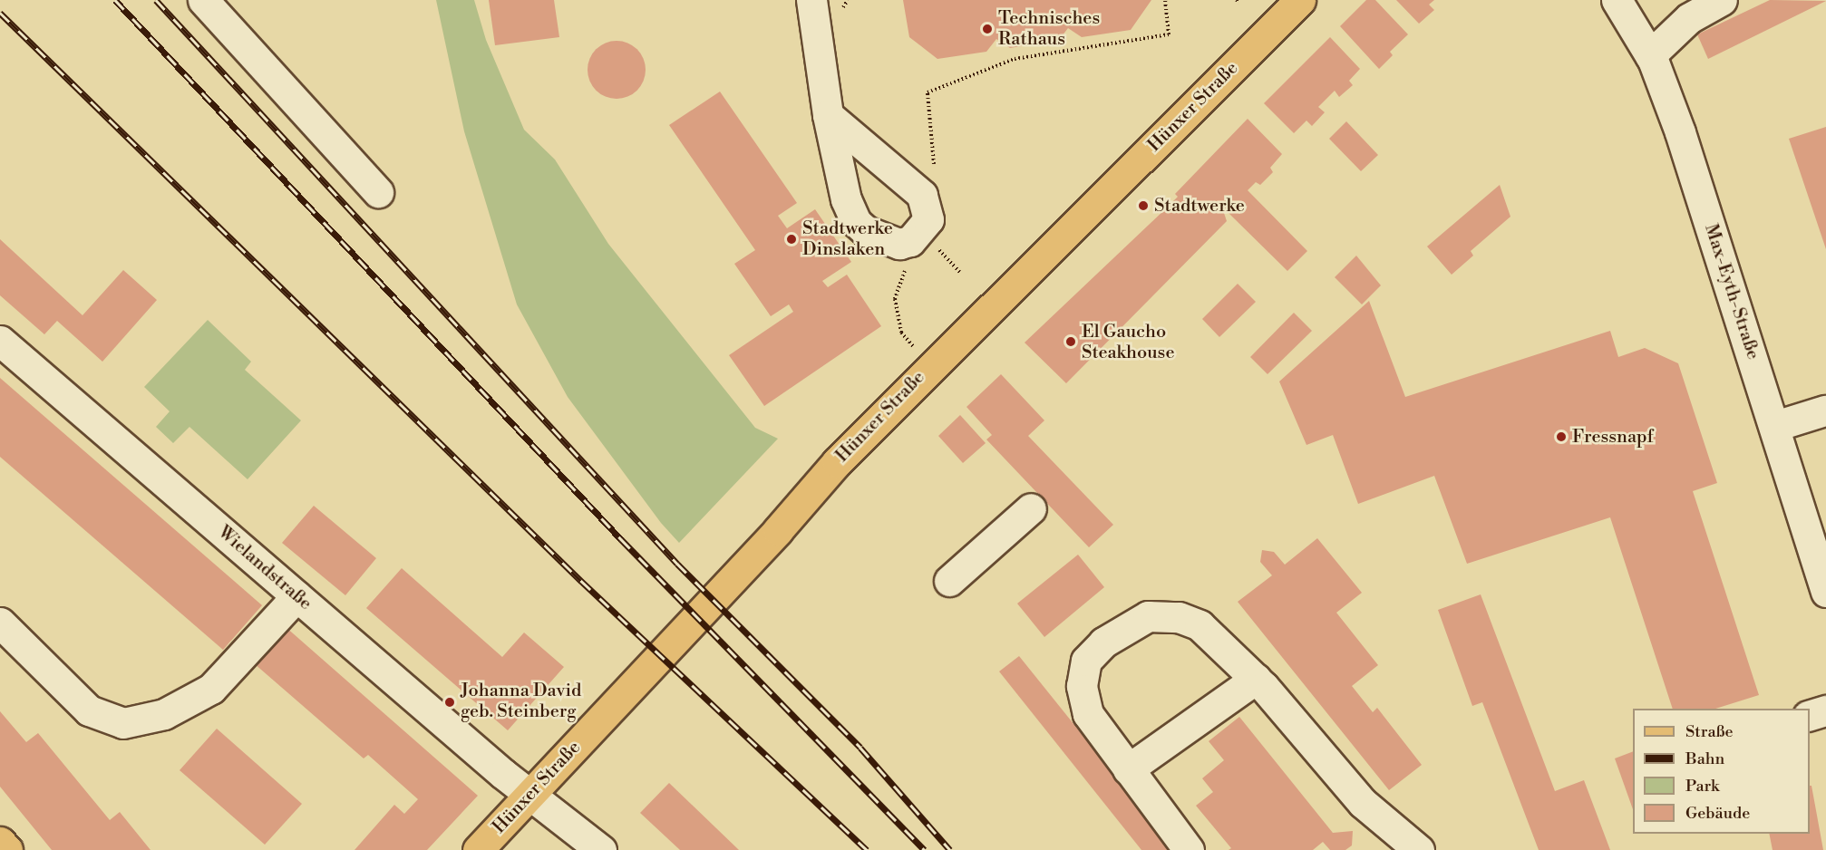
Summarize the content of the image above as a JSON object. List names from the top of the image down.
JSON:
{
  "streets": {
    "main road": ["Hünxer Straße"],
    "street": ["Max-Eyth-Straße", "Wielandstraße"]
  },
  "crossings": [
    ["Hünxer Straße", "Wielandstraße"]
  ],
  "places": [
    "Technisches Rathaus",
    "Stadtwerke",
    "Stadtwerke Dinslaken",
    "El Gaucho Steakhouse",
    "Fressnapf",
    "Johanna David geb. Steinberg"
  ],
  "legend": [
    "Straße",
    "Bahn",
    "Park",
    "Gebäude"
  ]
}
